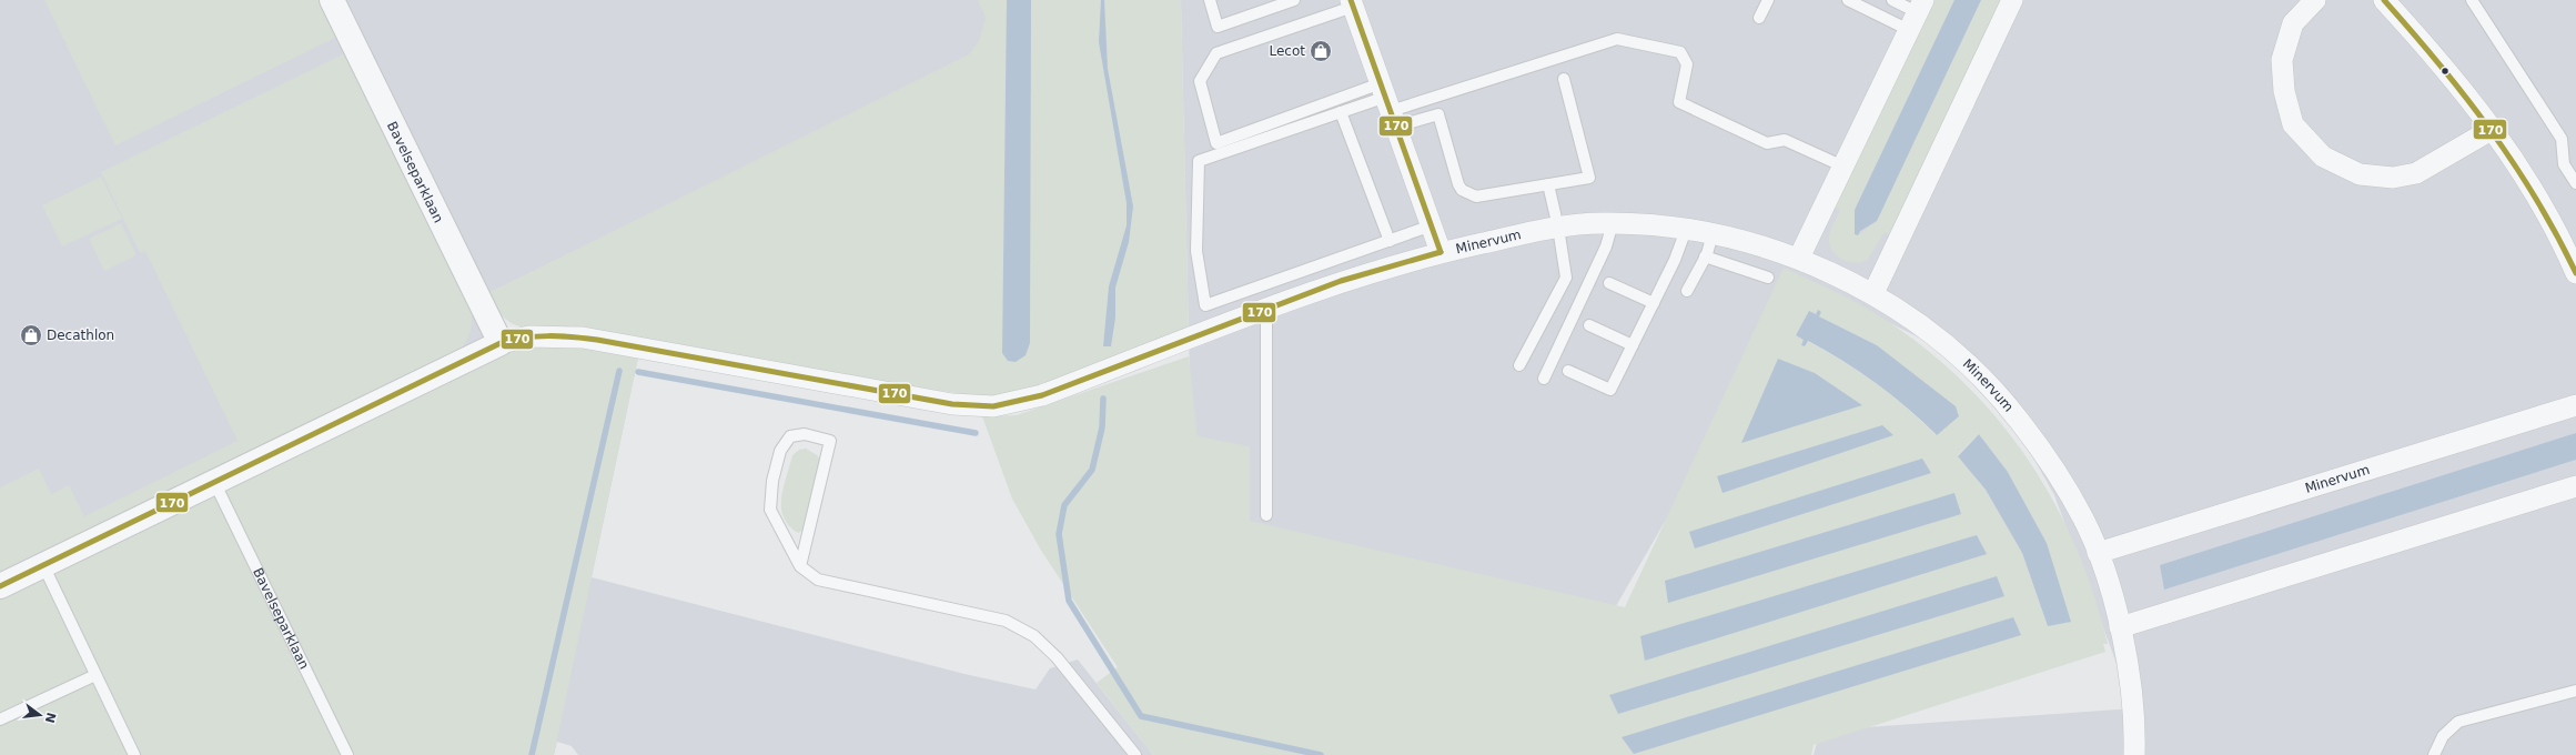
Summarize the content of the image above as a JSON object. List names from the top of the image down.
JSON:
{
  "streets": {
    "street": ["Bavelseparklaan", "Minervum"]
  },
  "places": {
    "shop": ["Lecot", "Decathlon"]
  },
  "lines": ["transit line 170"],
  "north": "right"
}
